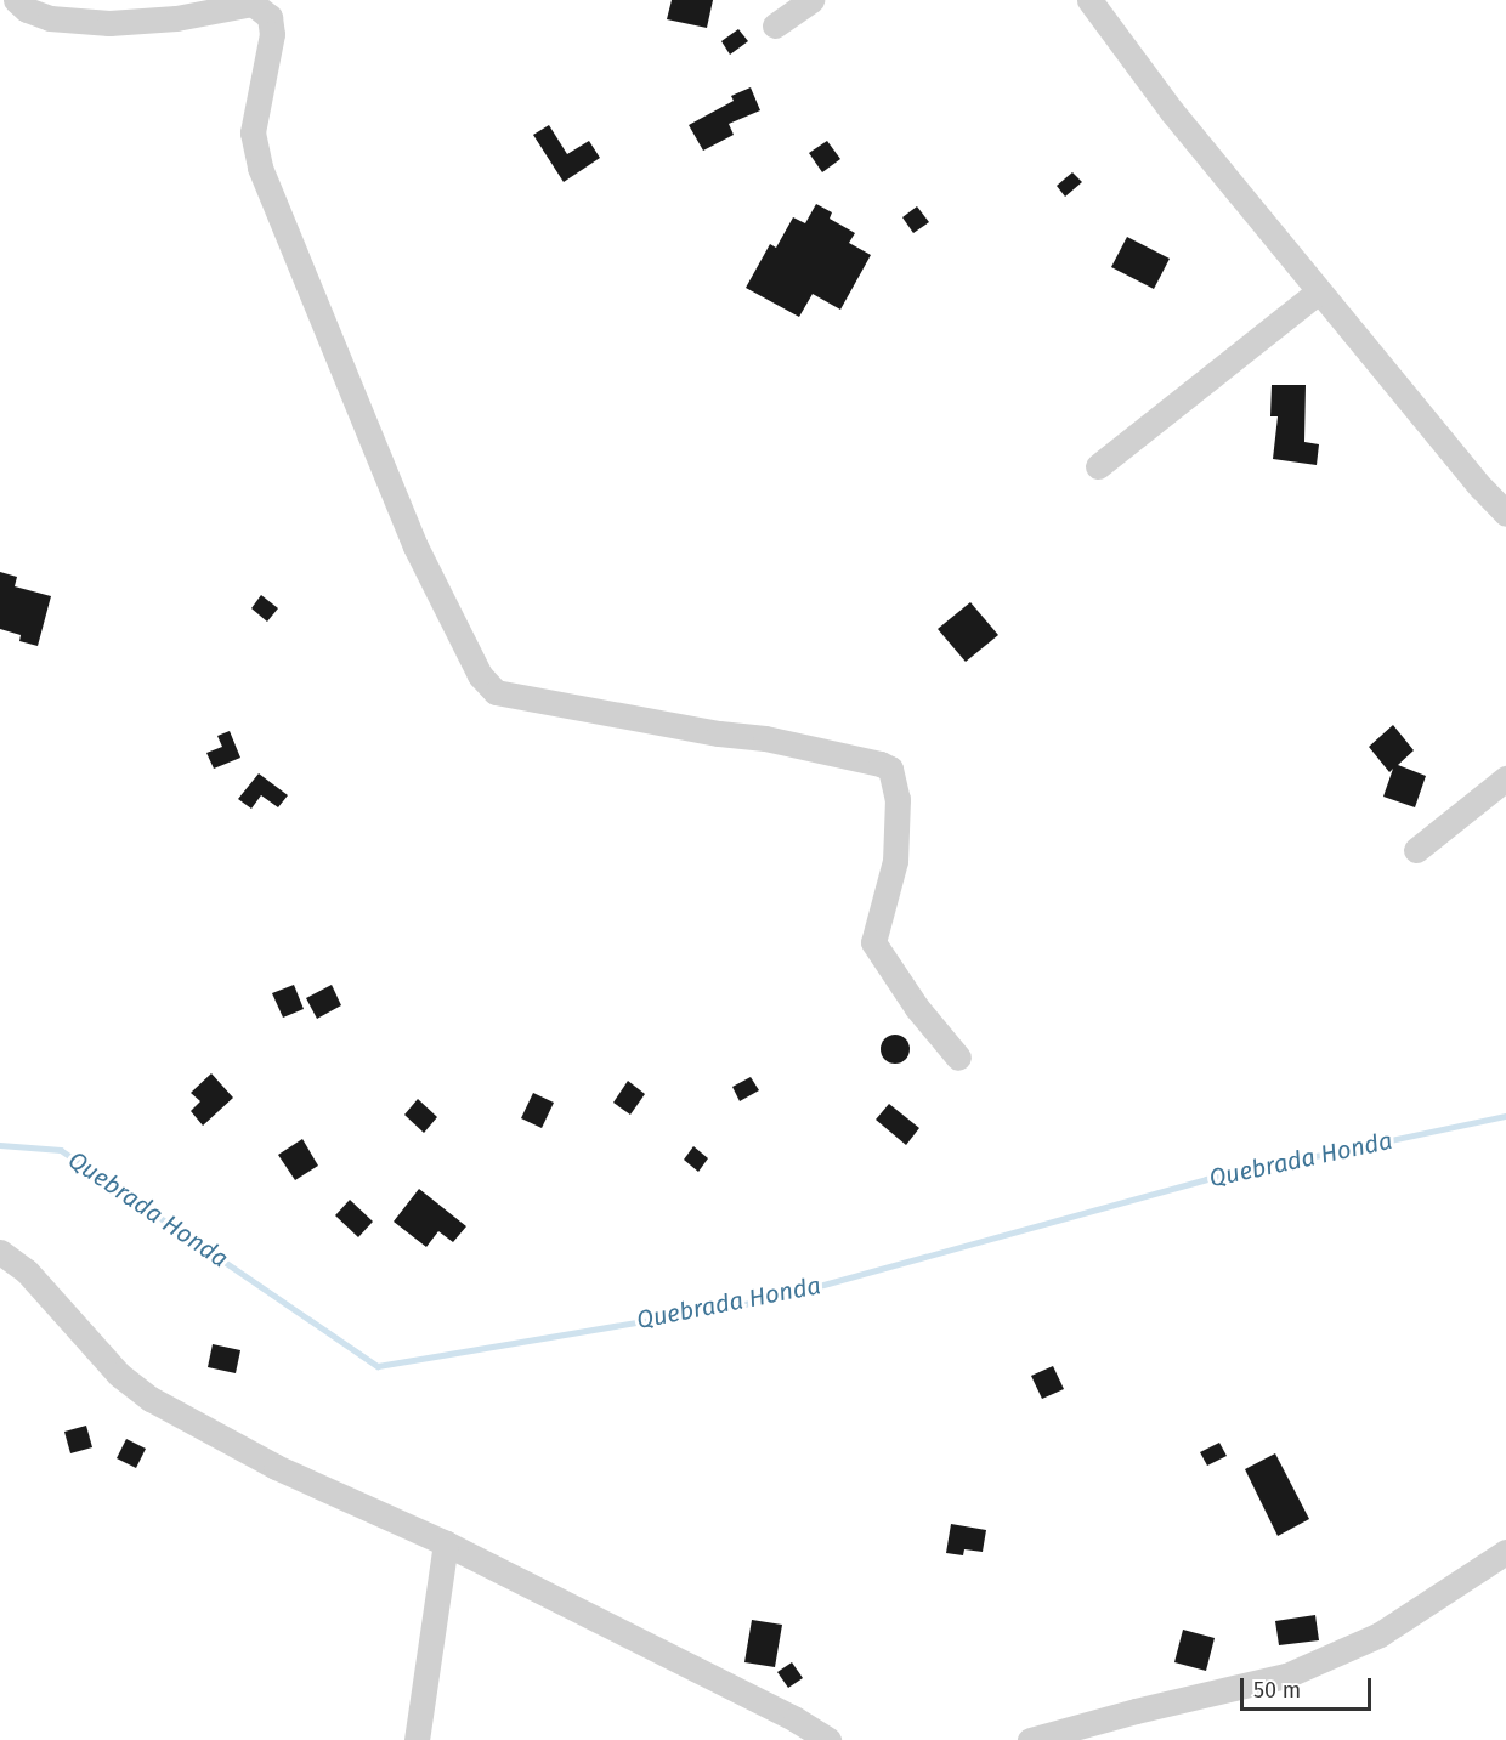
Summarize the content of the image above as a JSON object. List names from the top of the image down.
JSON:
{
  "water": ["Quebrada Honda"],
  "scale_bar": "50 m"
}
